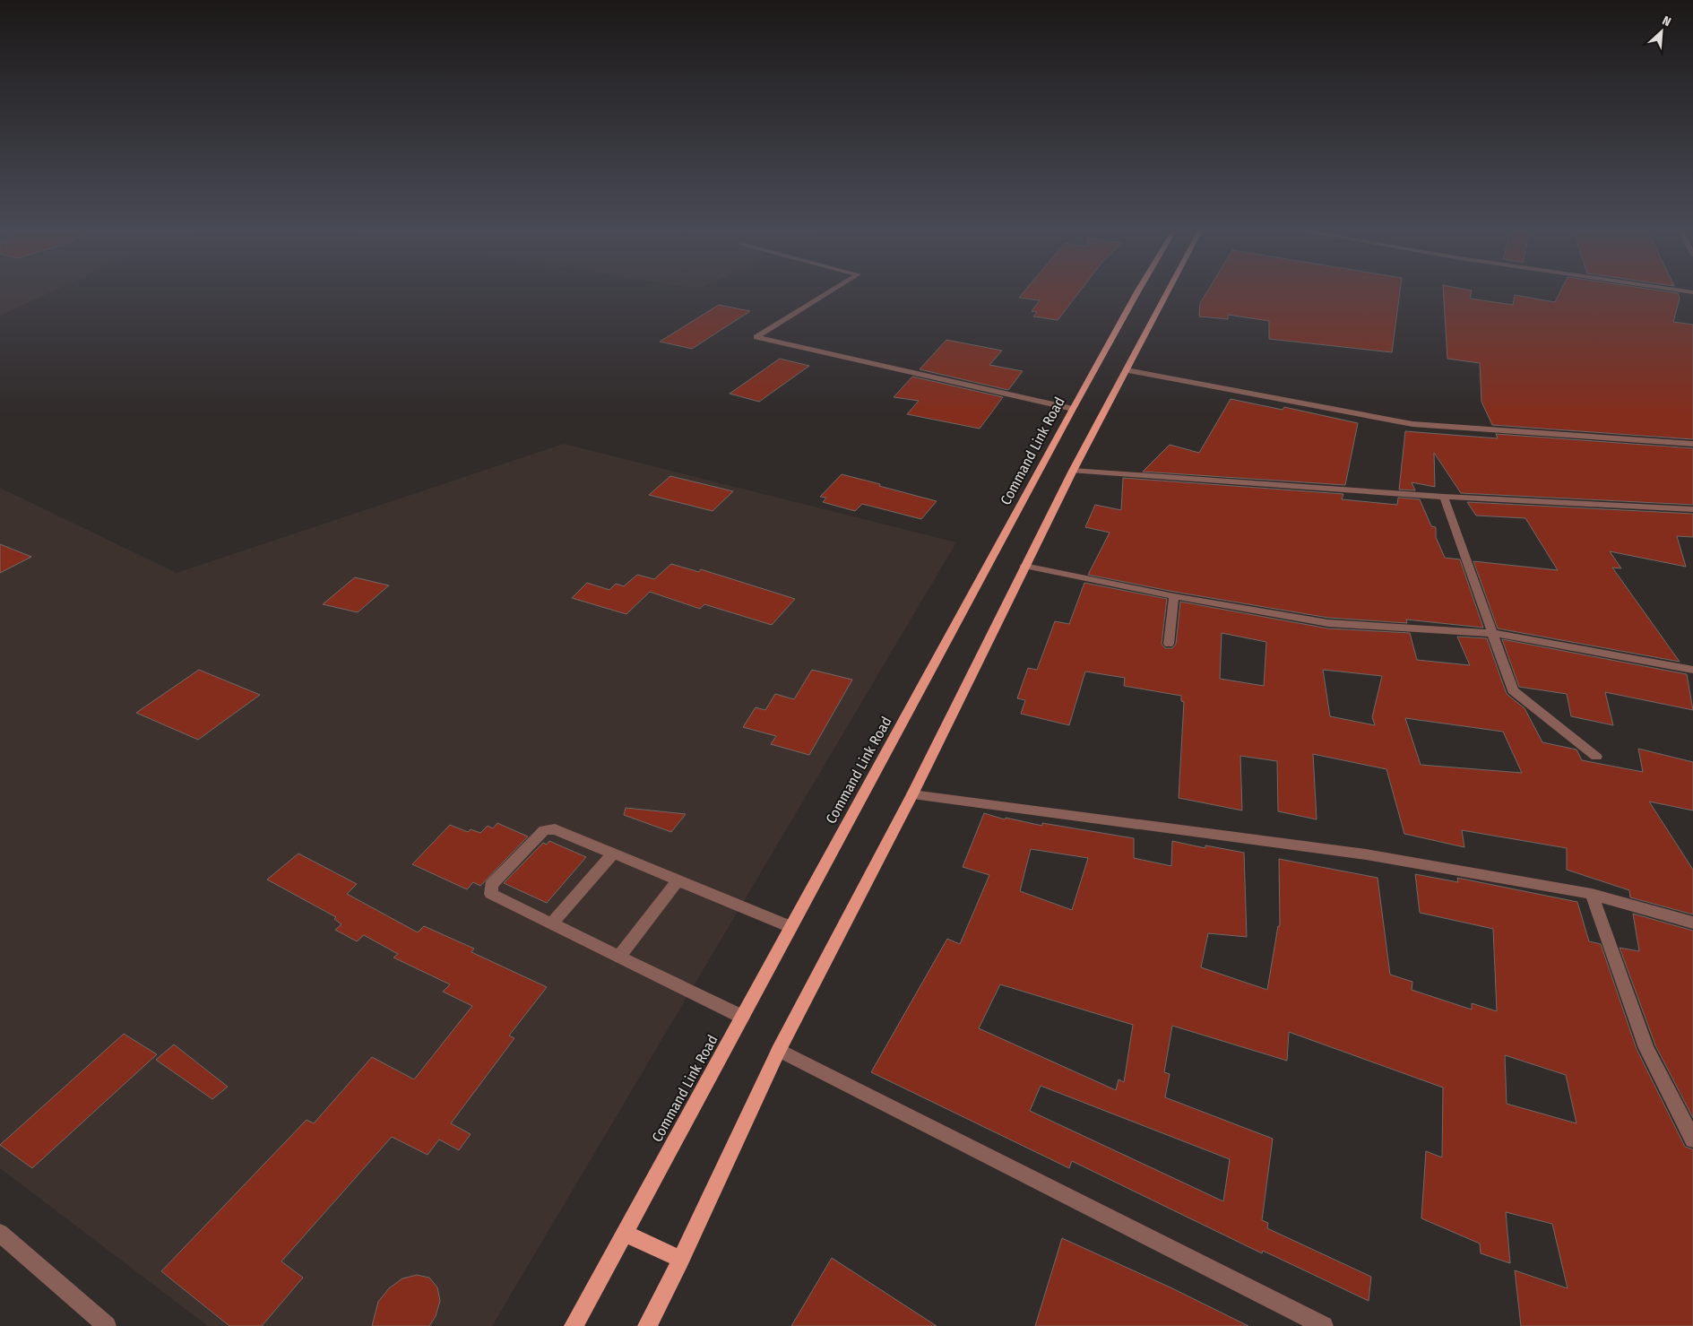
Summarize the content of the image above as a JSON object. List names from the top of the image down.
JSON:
{
  "streets": {
    "main road": ["Command Link Road"]
  },
  "north": "top right"
}
